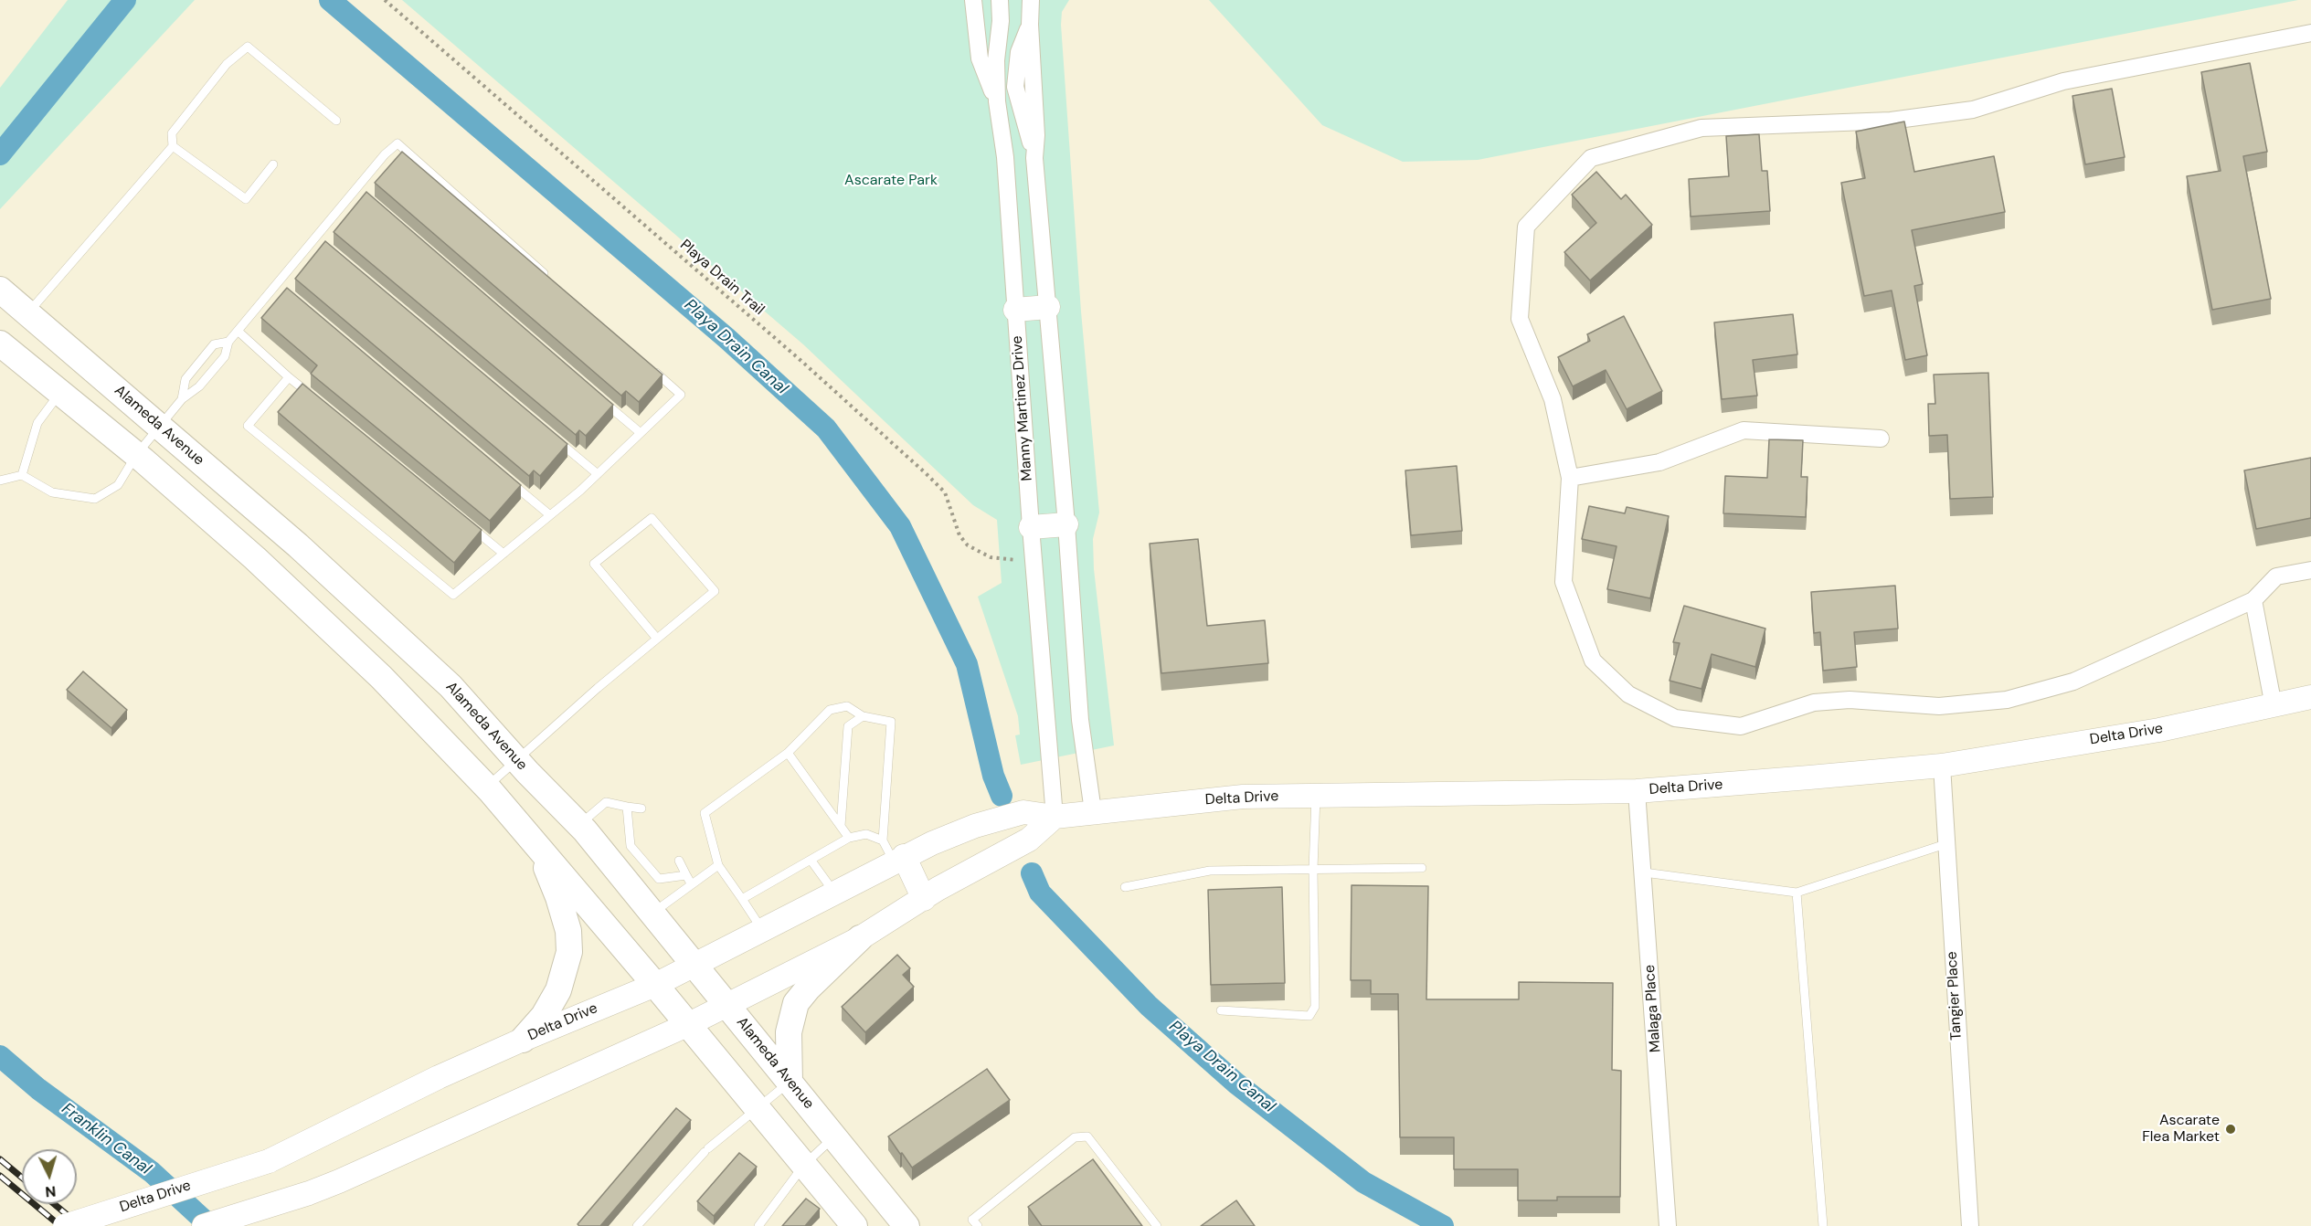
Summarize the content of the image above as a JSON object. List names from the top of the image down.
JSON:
{
  "streets": {
    "main road": ["Alameda Avenue", "Delta Drive"],
    "street": ["Manny Martinez Drive", "Tangier Place", "Malaga Place"],
    "path": ["Playa Drain Trail"]
  },
  "crossings": [
    ["Playa Drain Trail", "Manny Martinez Drive"],
    ["Manny Martinez Drive", "Delta Drive"],
    ["Alameda Avenue", "Delta Drive"],
    ["Delta Drive", "Tangier Place"],
    ["Delta Drive", "Malaga Place"]
  ],
  "water": ["Playa Drain Canal", "Franklin Canal"],
  "parks": ["Ascarate Park"],
  "places": ["Ascarate Flea Market"],
  "north": "bottom"
}
